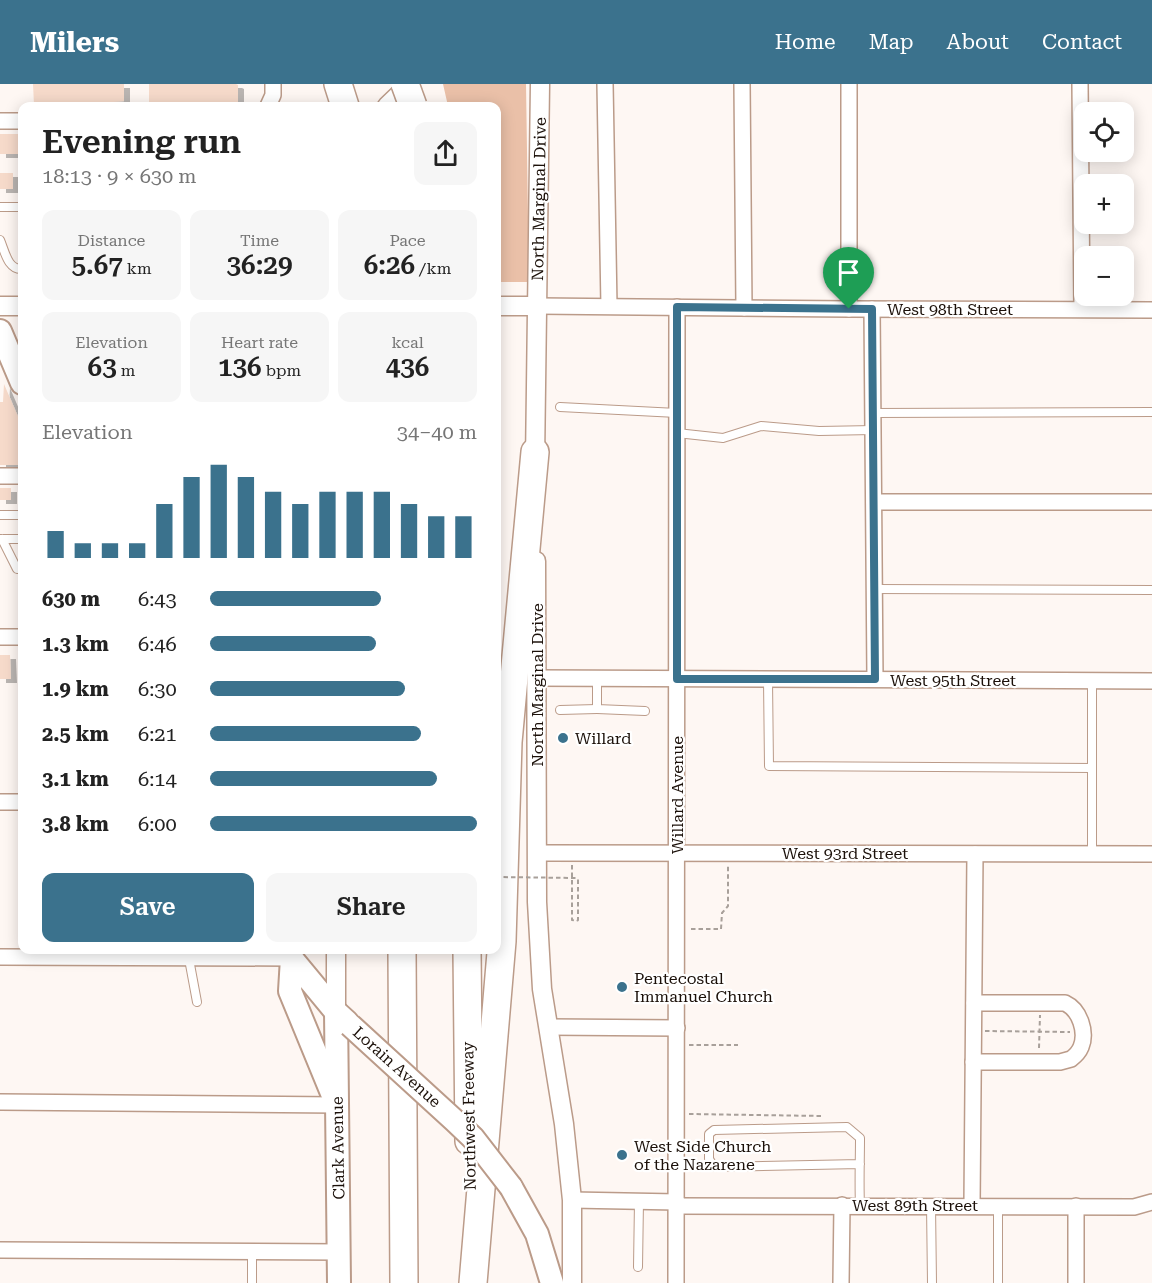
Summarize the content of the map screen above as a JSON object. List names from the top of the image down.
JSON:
{
  "streets": {
    "highway": ["Northwest Freeway"],
    "main road": ["Lorain Avenue", "Clark Avenue"],
    "street": [
      "North Marginal Drive",
      "West 98th Street",
      "West 95th Street",
      "Willard Avenue",
      "West 93rd Street",
      "West 89th Street"
    ]
  },
  "crossings": [
    ["North Marginal Drive", "West 98th Street"],
    ["North Marginal Drive", "West 95th Street"],
    ["North Marginal Drive", "West 93rd Street"],
    ["North Marginal Drive", "West 89th Street"],
    ["West 98th Street", "Willard Avenue"],
    ["West 95th Street", "Willard Avenue"],
    ["Willard Avenue", "West 93rd Street"],
    ["Willard Avenue", "West 89th Street"],
    ["Lorain Avenue", "Clark Avenue"]
  ],
  "places": ["Willard", "Pentecostal Immanuel Church", "West Side Church of the Nazarene"],
  "page": {
    "header": "Milers",
    "nav": [
      "Home",
      "Map",
      "About",
      "Contact"
    ],
    "map_buttons": ["+", "−"],
    "heading": ["Evening run", "18:13 · 9 × 630 m"],
    "stats": [
      ["Distance", "5.67 km"],
      ["Time", "36:29"],
      ["Pace", "6:26 /km"],
      ["Elevation", "63 m"],
      ["Heart rate", "136 bpm"],
      ["kcal", "436"]
    ],
    "chart": ["Elevation", "34–40 m"],
    "list": [
      {
        "name": "630 m",
        "note": "6:43"
      },
      {
        "name": "1.3 km",
        "note": "6:46"
      },
      {
        "name": "1.9 km",
        "note": "6:30"
      },
      {
        "name": "2.5 km",
        "note": "6:21"
      },
      {
        "name": "3.1 km",
        "note": "6:14"
      },
      {
        "name": "3.8 km",
        "note": "6:00"
      }
    ],
    "buttons": ["Save", "Share"]
  }
}
